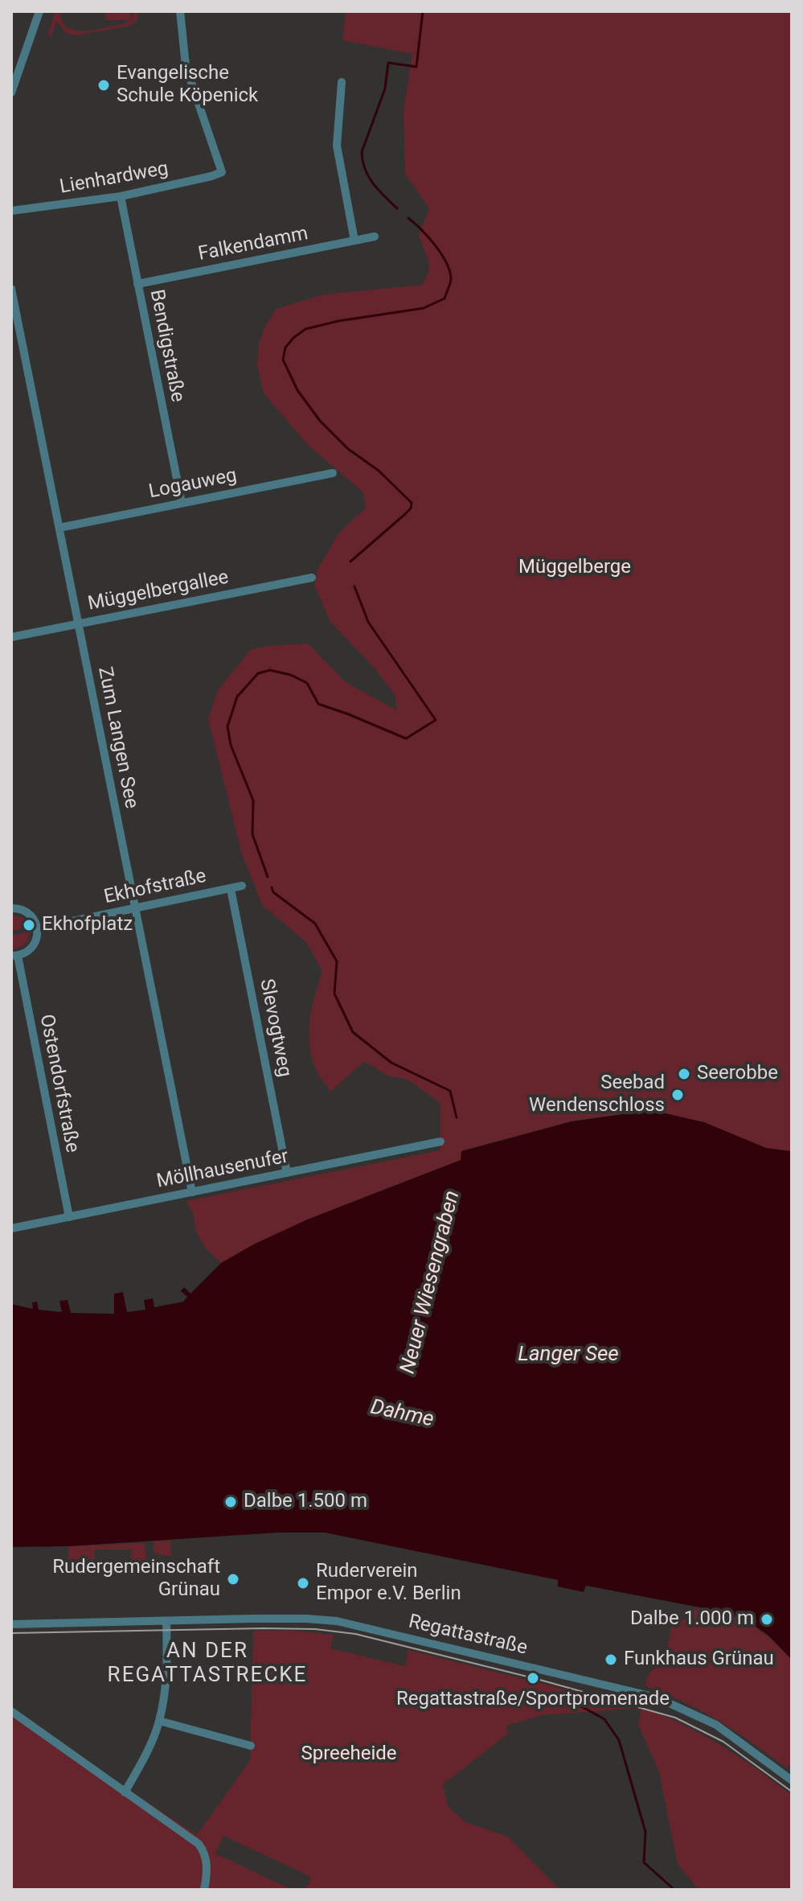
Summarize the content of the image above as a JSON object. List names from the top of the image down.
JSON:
{
  "streets": {
    "street": [
      "Lienhardweg",
      "Falkendamm",
      "Bendigstraße",
      "Logauweg",
      "Müggelbergallee",
      "Zum Langen See",
      "Ekhofstraße",
      "Slevogtweg",
      "Ostendorfstraße",
      "Möllhausenufer",
      "Regattastraße"
    ]
  },
  "crossings": [
    ["Lienhardweg", "Bendigstraße"],
    ["Falkendamm", "Bendigstraße"],
    ["Bendigstraße", "Logauweg"],
    ["Logauweg", "Zum Langen See"],
    ["Müggelbergallee", "Zum Langen See"],
    ["Zum Langen See", "Ekhofstraße"],
    ["Zum Langen See", "Möllhausenufer"],
    ["Ekhofstraße", "Slevogtweg"],
    ["Slevogtweg", "Möllhausenufer"],
    ["Ostendorfstraße", "Möllhausenufer"]
  ],
  "districts": ["AN DER REGATTASTRECKE"],
  "water": ["Neuer Wiesengraben", "Langer See", "Dahme"],
  "parks": ["Müggelberge", "Spreeheide"],
  "places": [
    "Evangelische Schule Köpenick",
    "Ekhofplatz",
    "Seerobbe",
    "Seebad Wendenschloss",
    "Dalbe 1.500 m",
    "Rudergemeinschaft Grünau",
    "Ruderverein Empor e.V. Berlin",
    "Dalbe 1.000 m",
    "Funkhaus Grünau",
    "Regattastraße/Sportpromenade"
  ]
}
